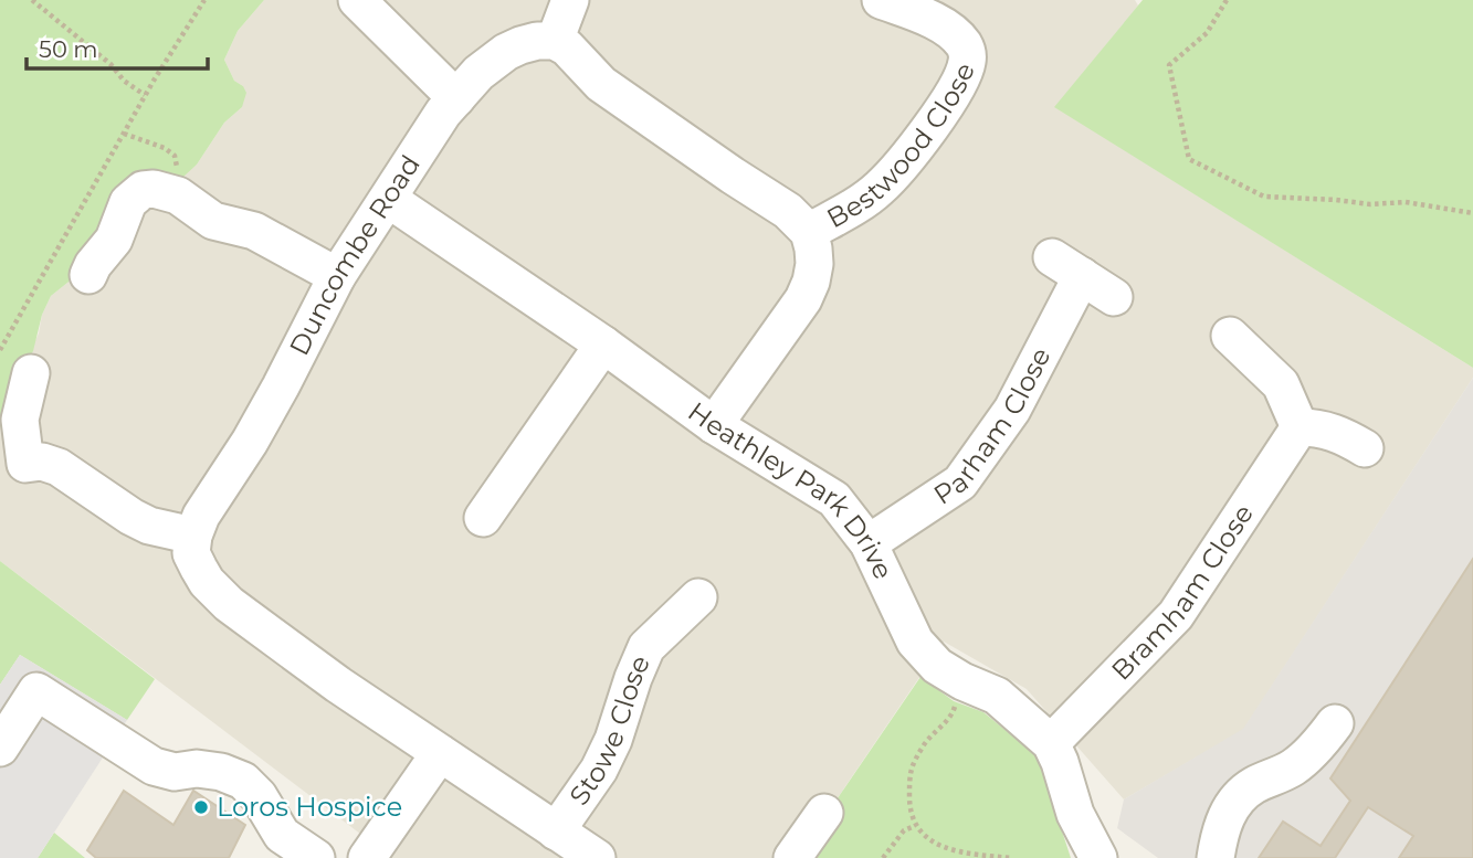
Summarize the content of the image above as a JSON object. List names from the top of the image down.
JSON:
{
  "streets": {
    "street": [
      "Bestwood Close",
      "Duncombe Road",
      "Parham Close",
      "Heathley Park Drive",
      "Bramham Close",
      "Stowe Close"
    ]
  },
  "crossings": [
    ["Duncombe Road", "Heathley Park Drive"],
    ["Parham Close", "Heathley Park Drive"],
    ["Heathley Park Drive", "Bramham Close"]
  ],
  "places": ["Loros Hospice"],
  "scale_bar": "50 m"
}
